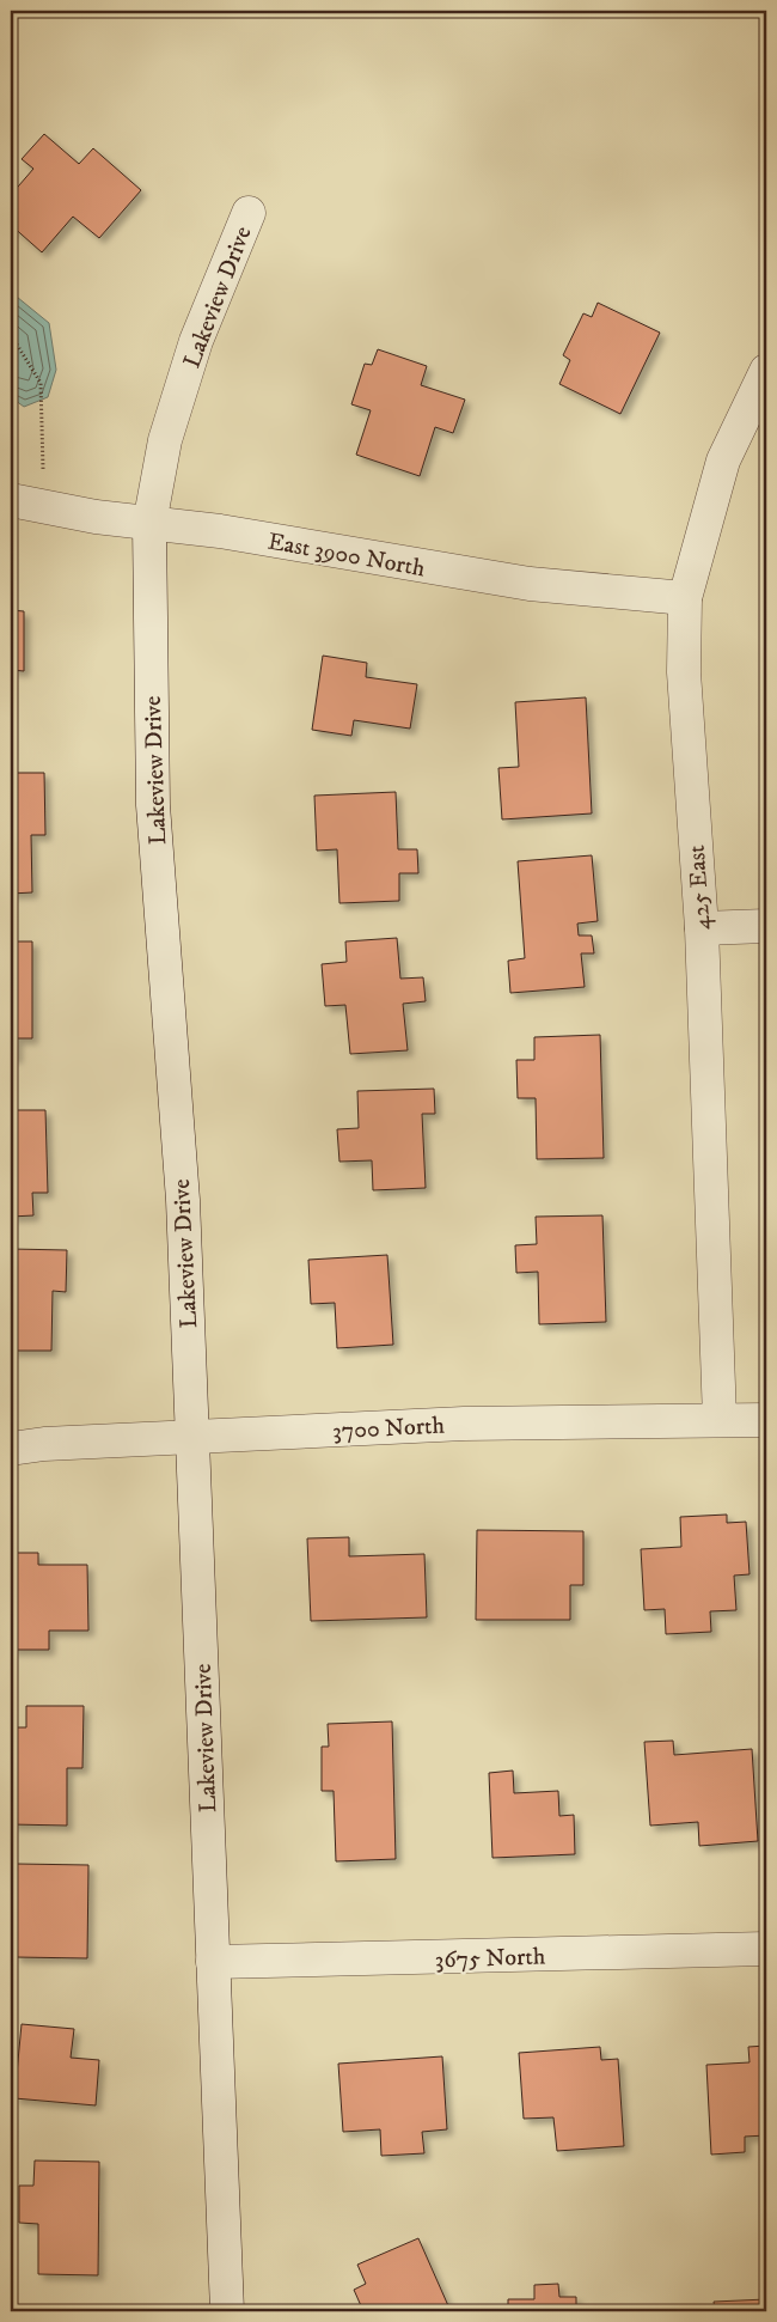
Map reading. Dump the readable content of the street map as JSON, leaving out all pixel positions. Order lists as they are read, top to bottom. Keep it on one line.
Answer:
{"streets":{"street":["Lakeview Drive","East 3900 North","425 East","3700 North","3675 North"]},"crossings":[["Lakeview Drive","East 3900 North"],["Lakeview Drive","3700 North"],["Lakeview Drive","3675 North"],["East 3900 North","425 East"],["425 East","3700 North"]]}
